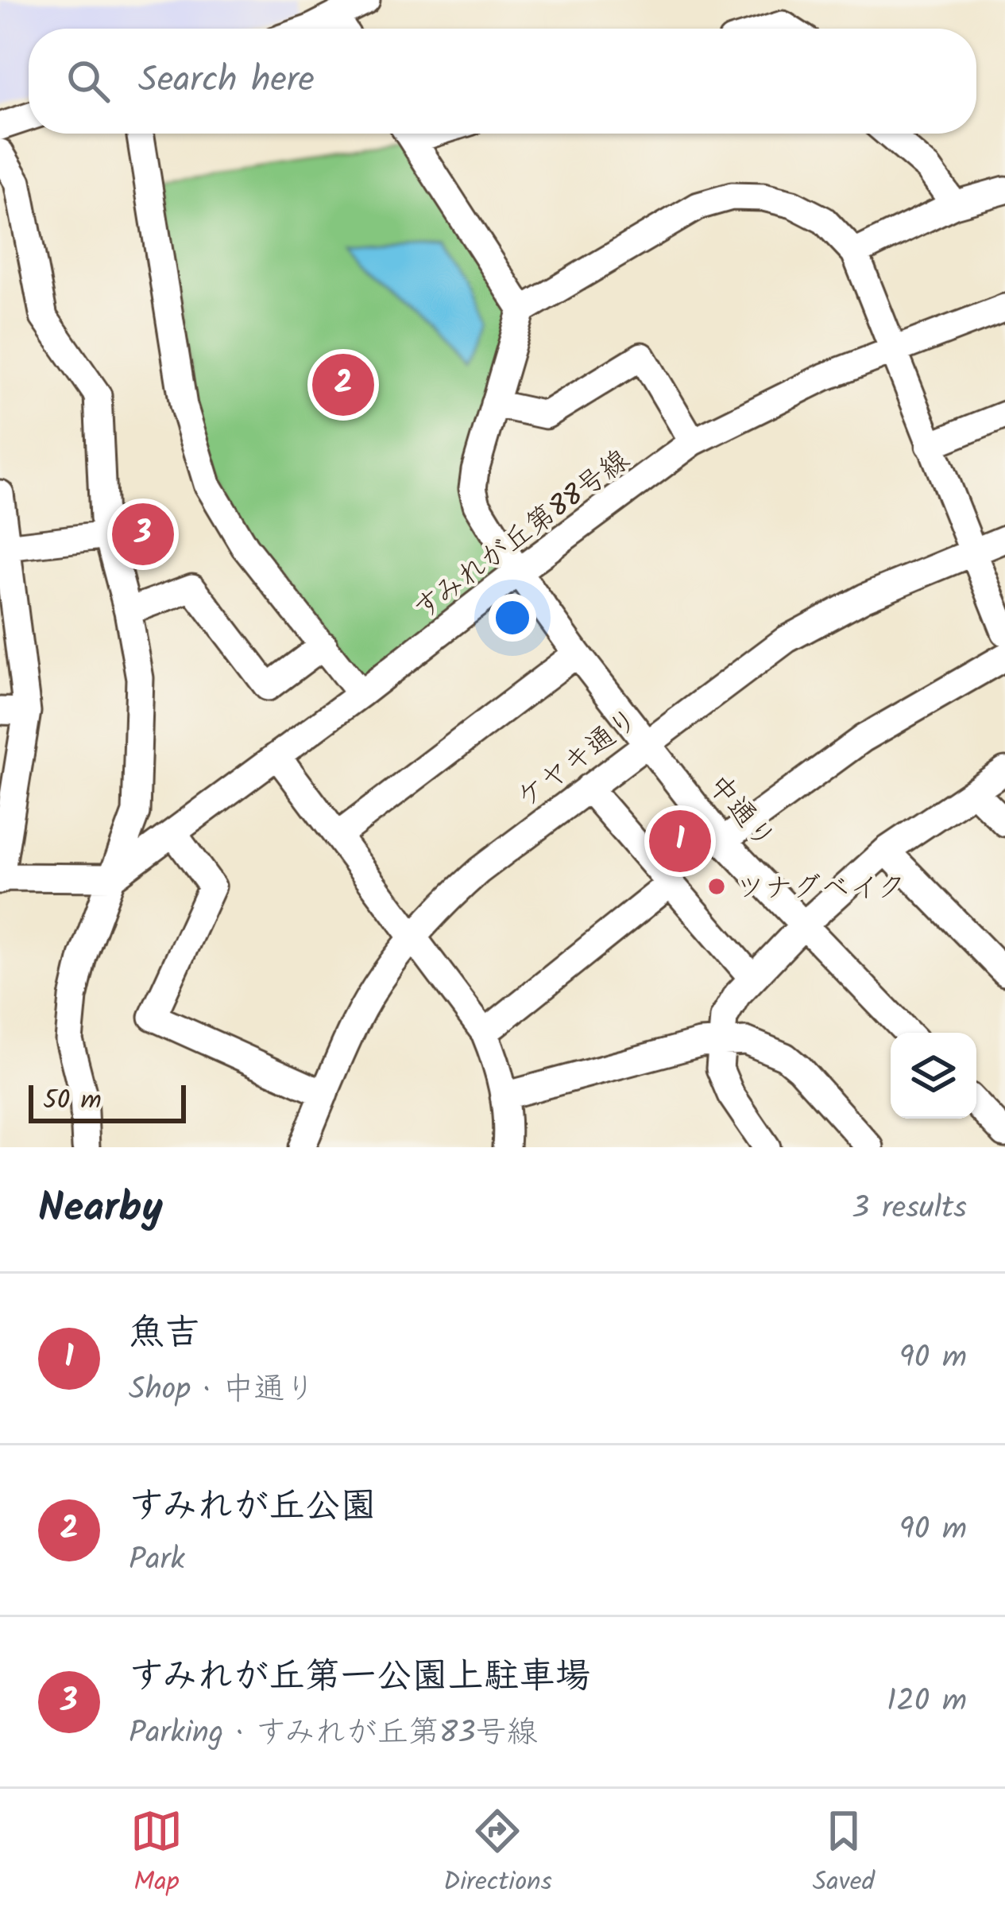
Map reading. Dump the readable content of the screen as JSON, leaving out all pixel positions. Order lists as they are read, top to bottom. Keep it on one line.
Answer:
{"streets":{"street":["すみれが丘第88号線","ケヤキ通り","中通り"]},"crossings":[["すみれが丘第88号線","中通り"],["ケヤキ通り","中通り"]],"places":["ツナグベイク"],"scale_bar":"50 m","page":{"search":"Search here","pins":["2","3","1"],"scale":"50 m","heading":["Nearby","3 results"],"list":[{"mark":"1","name":"魚吉","note":"Shop · 中通り","value":"90 m"},{"mark":"2","name":"すみれが丘公園","note":"Park","value":"90 m"},{"mark":"3","name":"すみれが丘第一公園上駐車場","note":"Parking · すみれが丘第83号線","value":"120 m"}],"nav":["Map","Directions","Saved"]}}
